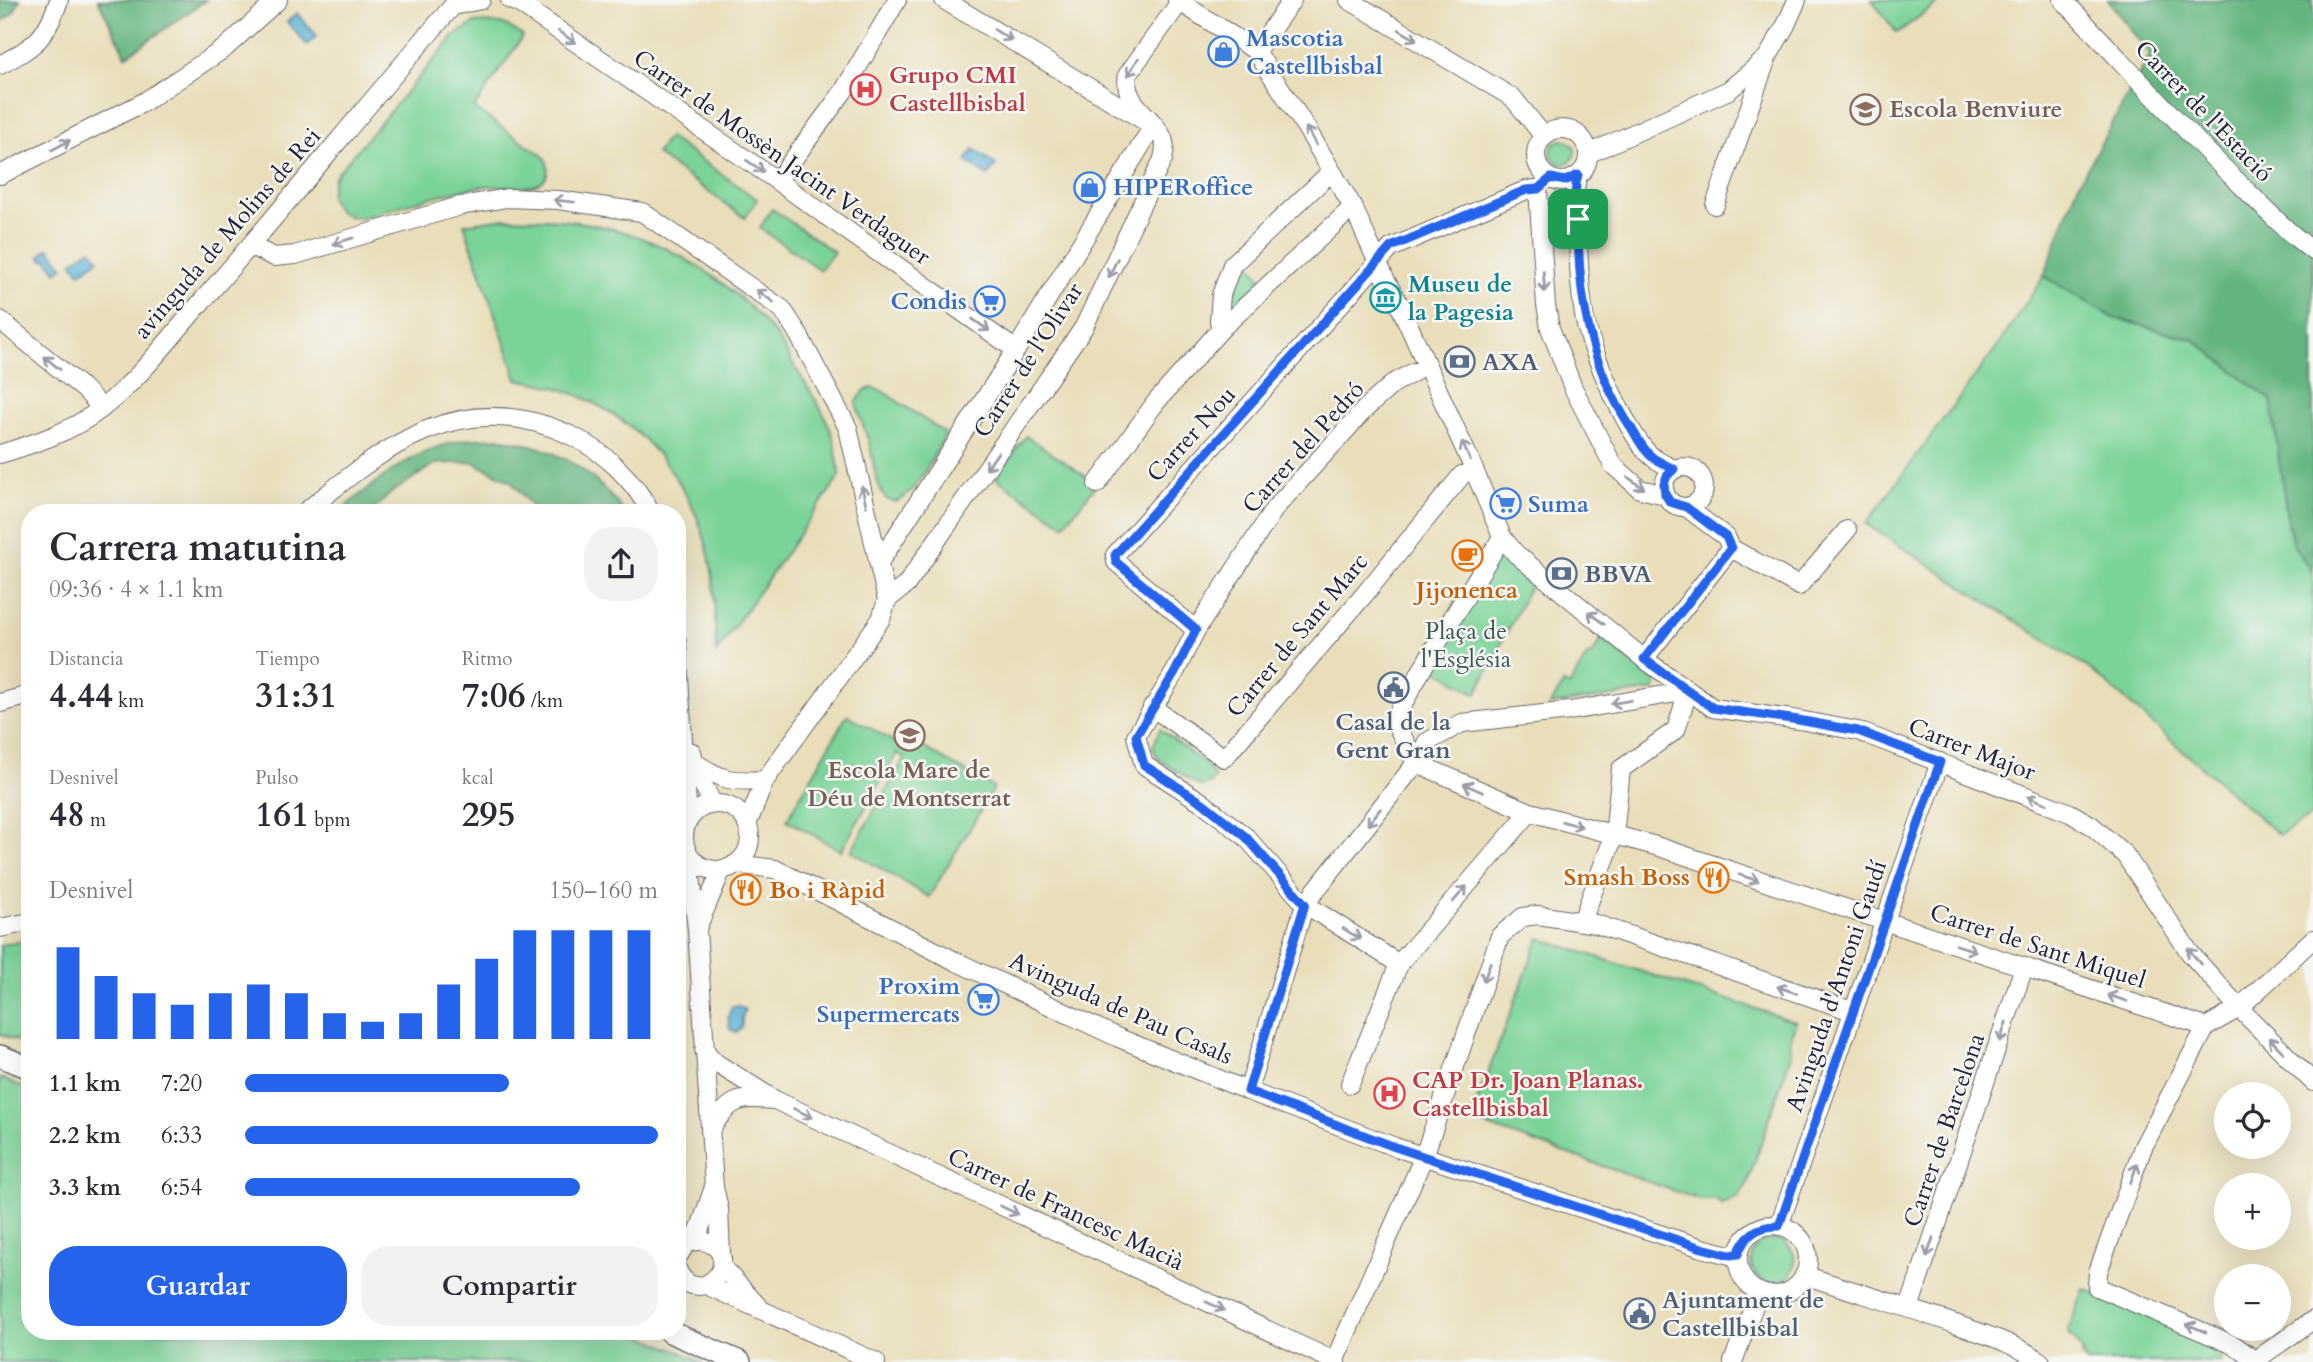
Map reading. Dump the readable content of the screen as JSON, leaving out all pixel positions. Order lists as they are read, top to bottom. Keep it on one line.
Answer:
{"streets":{"street":["Carrer de l'Estació","Carrer de Mossèn Jacint Verdaguer","avinguda de Molins de Rei","Carrer de l'Olivar","Carrer Nou","Carrer del Pedró","Carrer de Sant Marc","Carrer Major","Carrer de Sant Miquel","Avinguda d'Antoni Gaudí","Avinguda de Pau Casals","Carrer de Barcelona","Carrer de Francesc Macià"]},"crossings":[["Carrer de Mossèn Jacint Verdaguer","Carrer de l'Olivar"],["Carrer de l'Olivar","Avinguda de Pau Casals"],["Carrer Nou","Carrer del Pedró"],["Carrer del Pedró","Carrer de Sant Marc"],["Carrer Major","Avinguda d'Antoni Gaudí"],["Carrer de Sant Miquel","Avinguda d'Antoni Gaudí"],["Carrer de Sant Miquel","Carrer de Barcelona"],["Avinguda d'Antoni Gaudí","Avinguda de Pau Casals"]],"one_way":["Carrer de Mossèn Jacint Verdaguer","Carrer Major","Carrer de Barcelona","Carrer de Francesc Macià"],"parks":["Plaça de l'Església"],"places":{"shop":["Mascotia Castellbisbal","HIPERoffice"],"hospital":["Grupo CMI Castellbisbal","CAP Dr. Joan Planas. Castellbisbal"],"school or university":["Escola Benviure","Escola Mare de Déu de Montserrat"],"museum":["Museu de la Pagesia"],"supermarket":["Condis","Suma","Proxim Supermercats"],"bank":["AXA","BBVA"],"cafe":["Jijonenca"],"public building":["Casal de la Gent Gran","Ajuntament de Castellbisbal"],"restaurant":["Smash Boss","Bo i Ràpid"]},"page":{"heading":["Carrera matutina","09:36 · 4 × 1.1 km"],"stats":[["Distancia","4.44 km"],["Tiempo","31:31"],["Ritmo","7:06 /km"],["Desnivel","48 m"],["Pulso","161 bpm"],["kcal","295"]],"chart":["Desnivel","150–160 m"],"list":[{"name":"1.1 km","note":"7:20"},{"name":"2.2 km","note":"6:33"},{"name":"3.3 km","note":"6:54"}],"map_buttons":["+","−"],"buttons":["Guardar","Compartir"]}}
